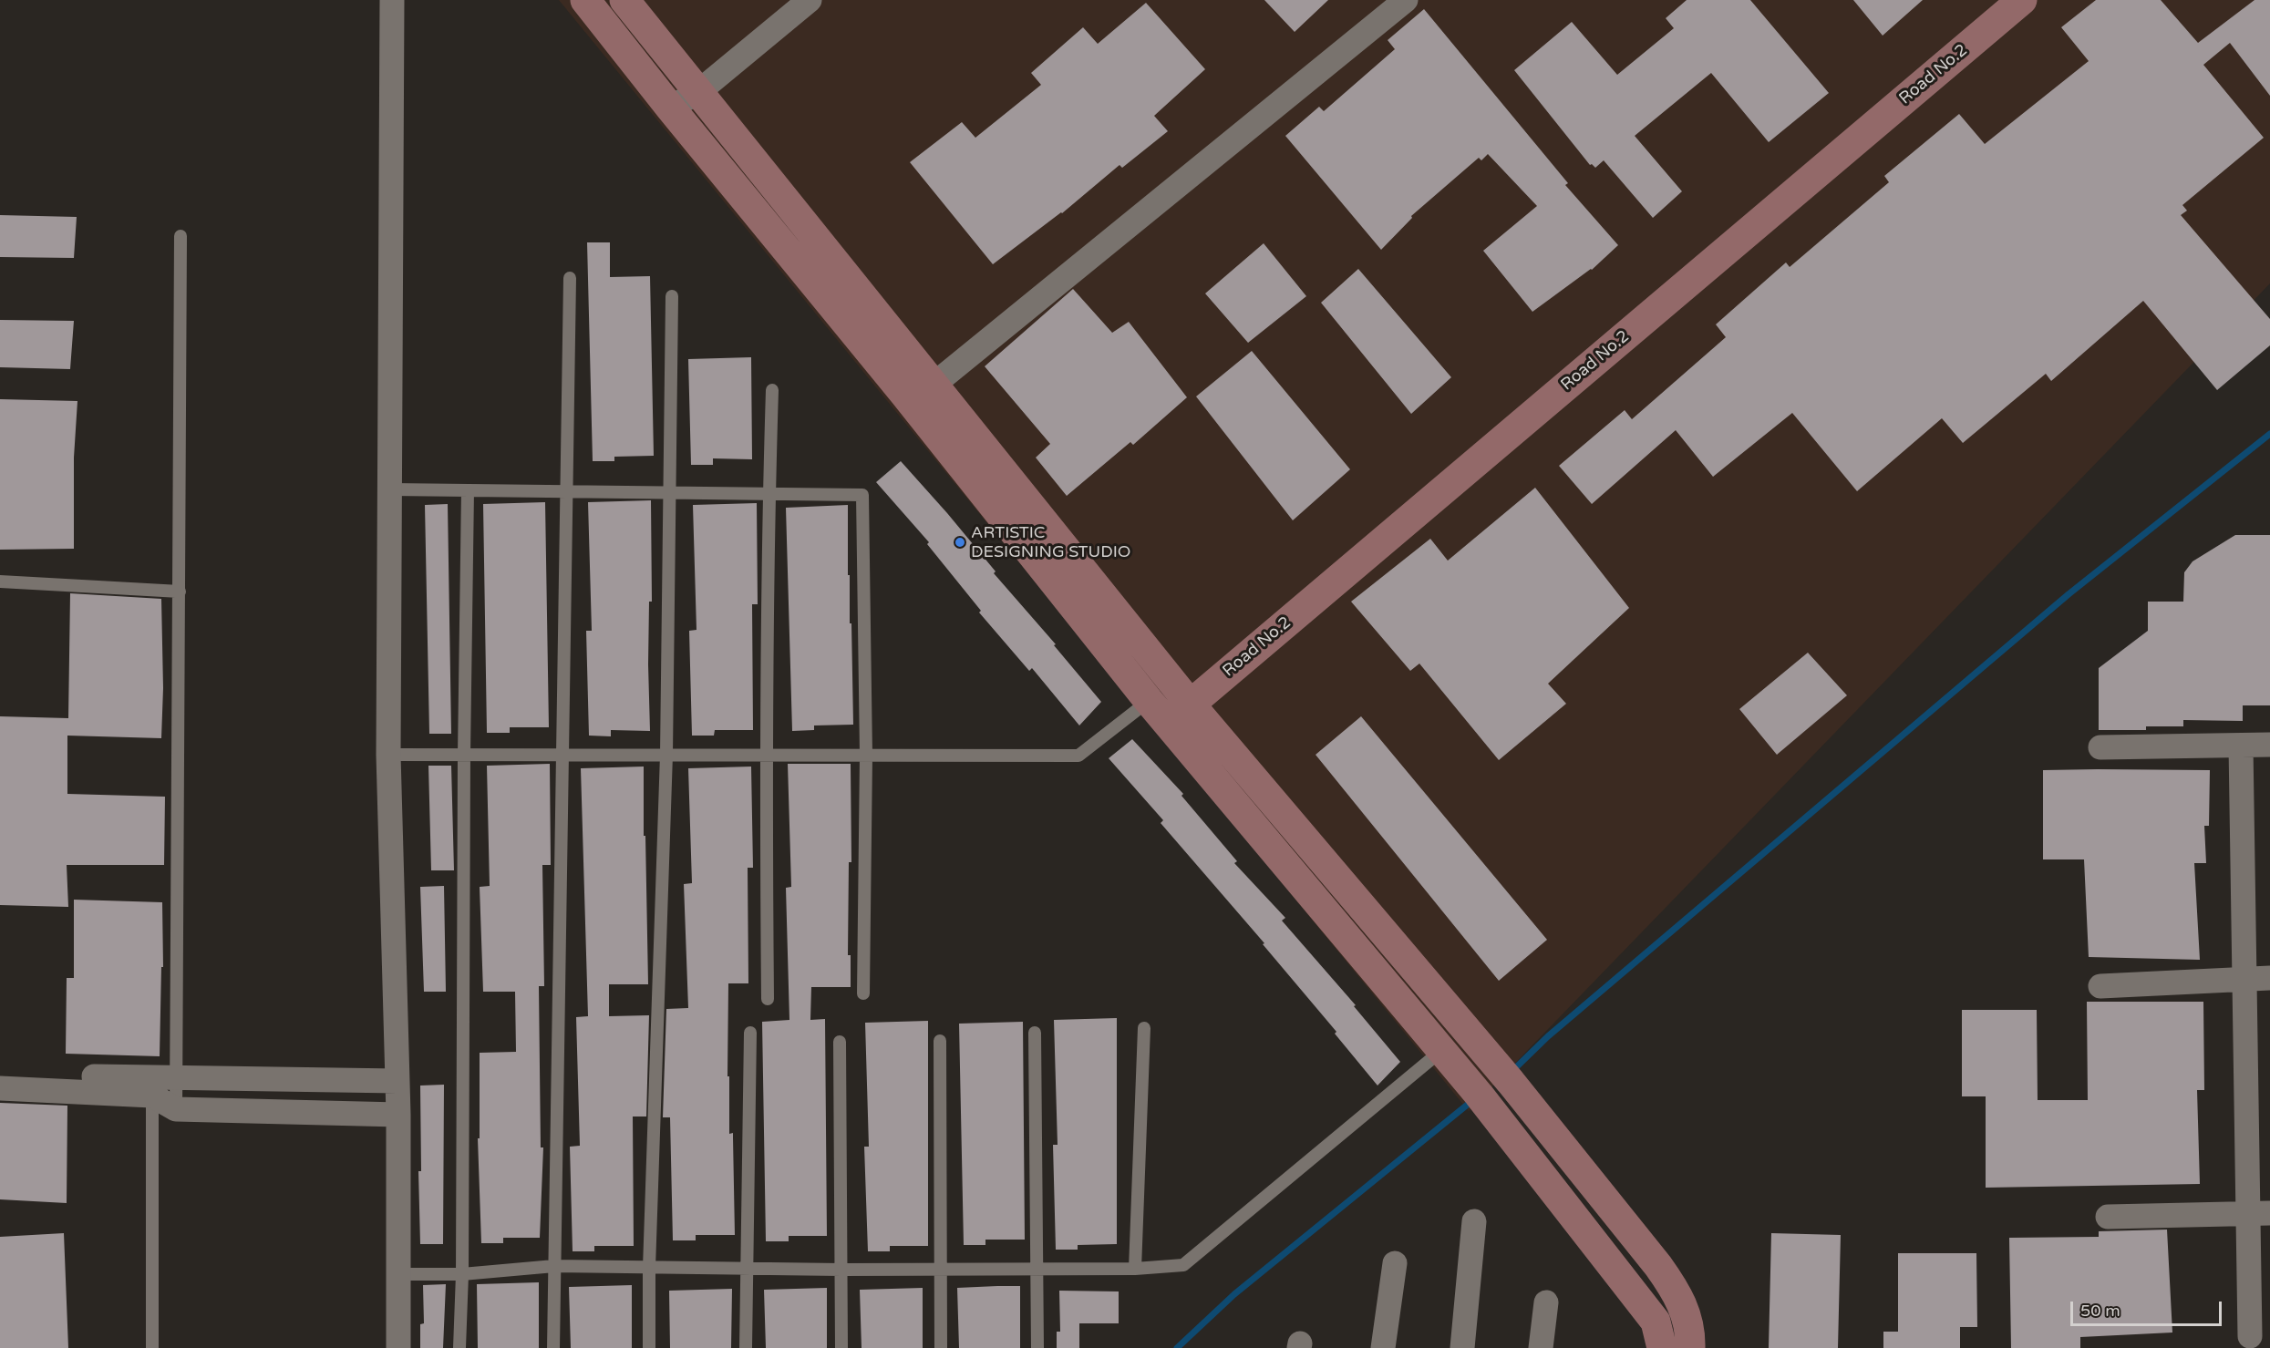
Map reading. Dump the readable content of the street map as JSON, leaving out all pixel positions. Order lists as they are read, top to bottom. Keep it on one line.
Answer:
{"streets":{"main road":["Road No.2"]},"places":["ARTISTIC DESIGNING STUDIO"],"scale_bar":"50 m"}
